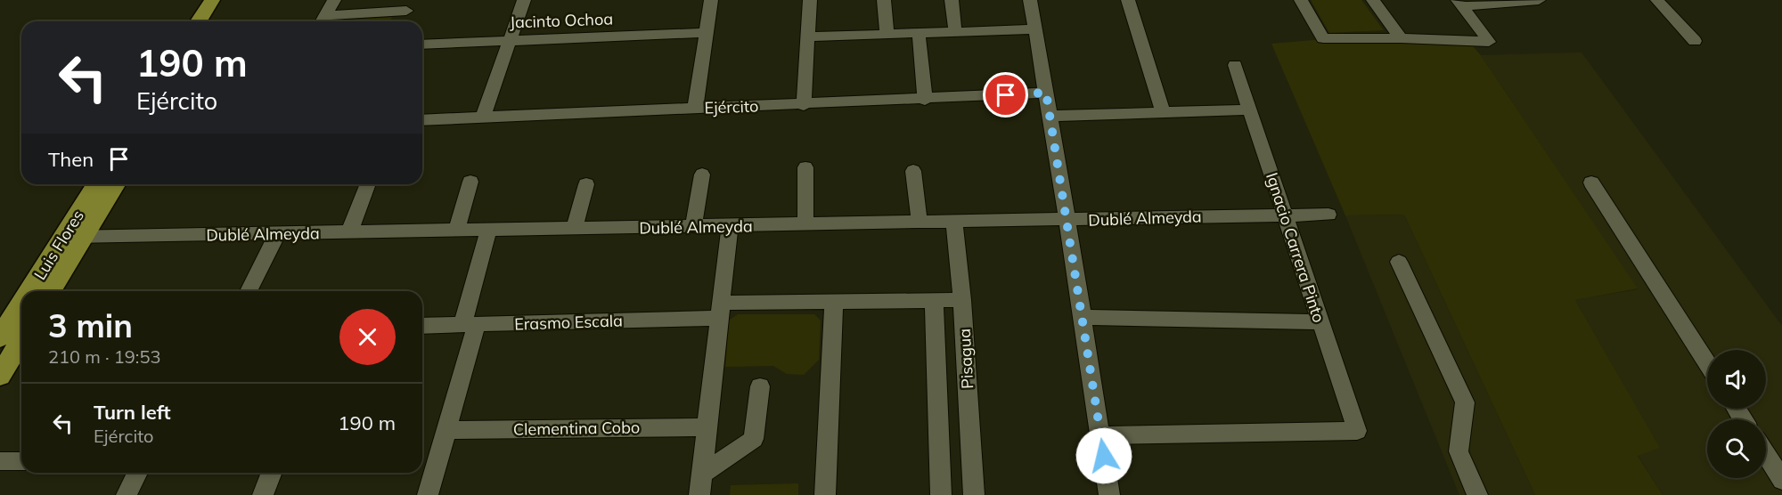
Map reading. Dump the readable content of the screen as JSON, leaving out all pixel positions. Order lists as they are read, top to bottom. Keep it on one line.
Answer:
{"streets":{"main road":["Luis Flores"],"street":["Jacinto Ochoa","Ejército","Dublé Almeyda","Ignacio Carrera Pinto","Erasmo Escala","Pisagua","Clementina Cobo"]},"crossings":[["Dublé Almeyda","Luis Flores"],["Dublé Almeyda","Ignacio Carrera Pinto"],["Dublé Almeyda","Pisagua"],["Erasmo Escala","Pisagua"]],"page":{"turn":["190 m","Ejército"],"then":"Then","heading":["3 min","210 m · 19:53"],"list":[{"name":"Turn left","note":"Ejército","value":"190 m"}]}}
